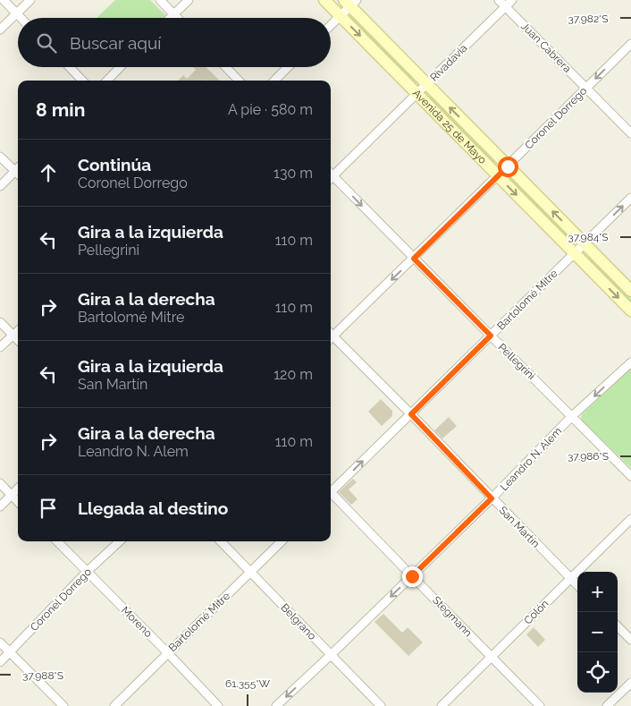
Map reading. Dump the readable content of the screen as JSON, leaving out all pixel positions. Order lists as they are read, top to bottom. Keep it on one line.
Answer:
{"streets":{"main road":["Avenida 25 de Mayo"],"street":["Juan Cabrera","Rivadavia","Coronel Dorrego","Bartolomé Mitre","Pellegrini","Leandro N. Alem","San Martín","Colón","Stegmann","Moreno","Belgrano"]},"crossings":[["Juan Cabrera","Rivadavia"],["Juan Cabrera","Coronel Dorrego"],["Rivadavia","Avenida 25 de Mayo"],["Coronel Dorrego","Avenida 25 de Mayo"],["Coronel Dorrego","Pellegrini"],["Coronel Dorrego","Moreno"],["Avenida 25 de Mayo","Bartolomé Mitre"],["Bartolomé Mitre","Pellegrini"],["Bartolomé Mitre","San Martín"],["Bartolomé Mitre","Moreno"],["Bartolomé Mitre","Belgrano"],["Pellegrini","Leandro N. Alem"],["Leandro N. Alem","San Martín"],["Leandro N. Alem","Stegmann"],["Leandro N. Alem","Belgrano"],["San Martín","Colón"],["Colón","Stegmann"]],"one_way":["Leandro N. Alem"],"page":{"search":"Buscar aquí","heading":["8 min","A pie · 580 m"],"list":[["Continúa","Coronel Dorrego","130 m"],["Gira a la izquierda","Pellegrini","110 m"],["Gira a la derecha","Bartolomé Mitre","110 m"],["Gira a la izquierda","San Martín","120 m"],["Gira a la derecha","Leandro N. Alem","110 m"],"Llegada al destino"],"map_buttons":["+","−"]},"coordinates":["37.982°S","37.984°S","37.986°S","37.988°S","61.355°W"]}
